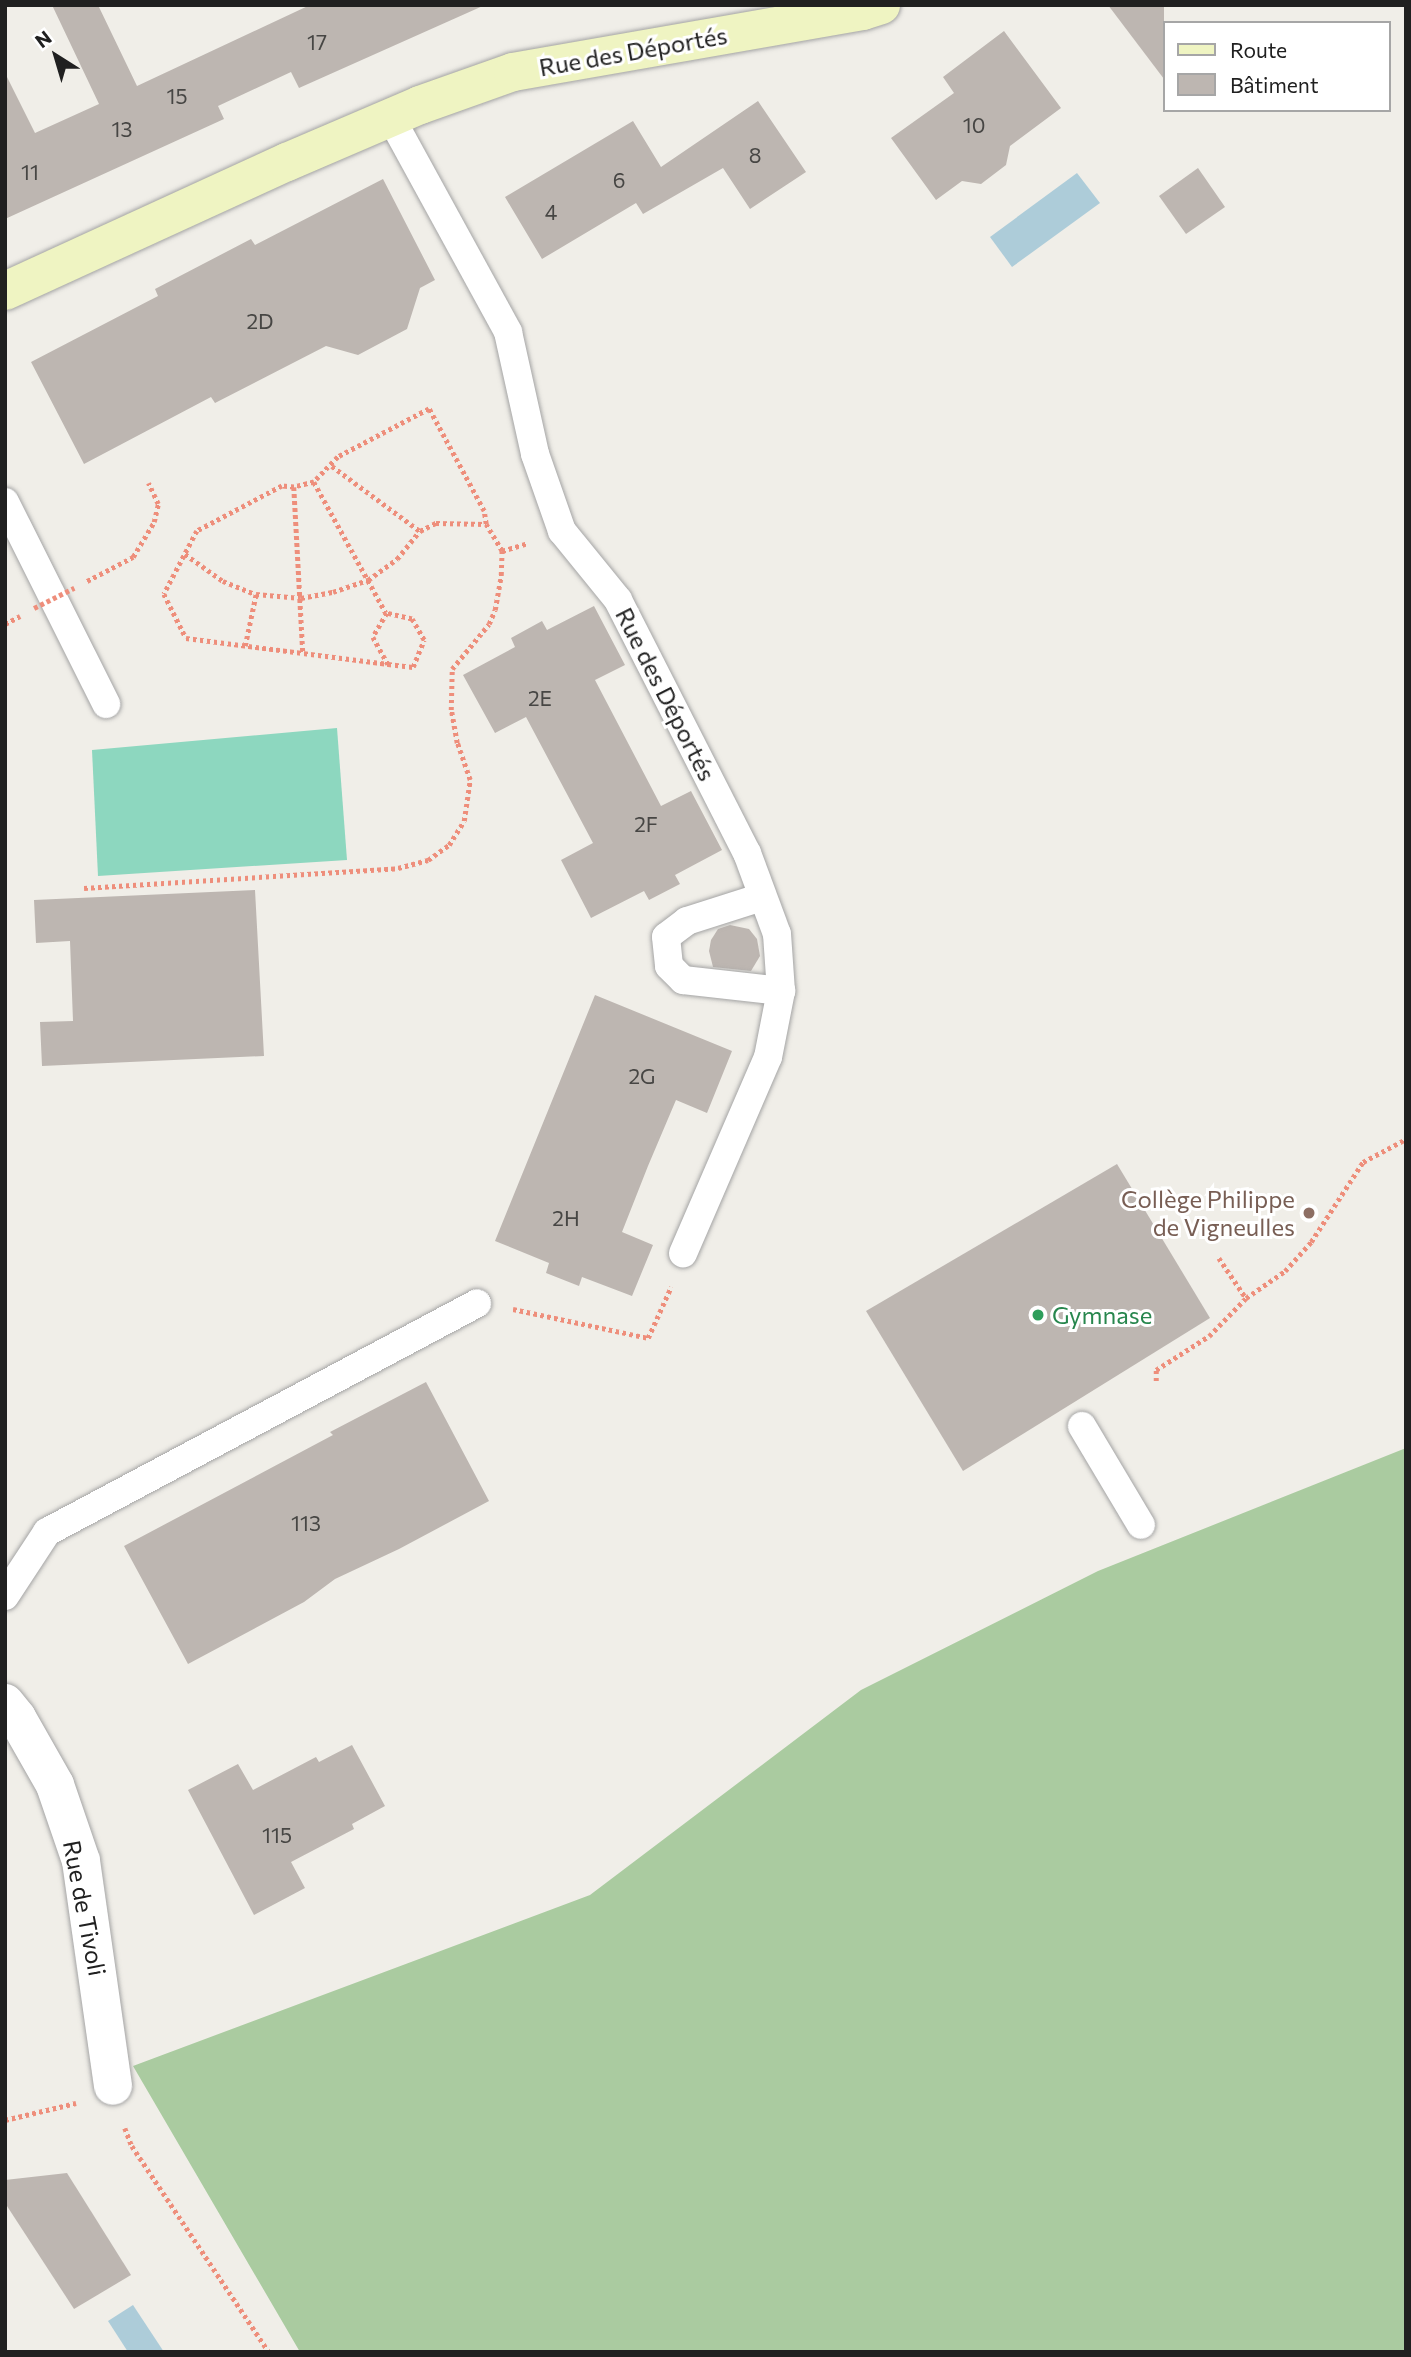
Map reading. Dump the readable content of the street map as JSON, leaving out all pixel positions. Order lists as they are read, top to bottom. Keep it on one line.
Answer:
{"streets":{"street":["Rue des Déportés","Rue de Tivoli"]},"places":["Collège Philippe de Vigneulles","Gymnase"],"house_numbers":["17","15","10","13","8","11","6","4","2D","2E","2F","2G","2H","113","115"],"legend":["Route","Bâtiment"],"north":"top left"}
